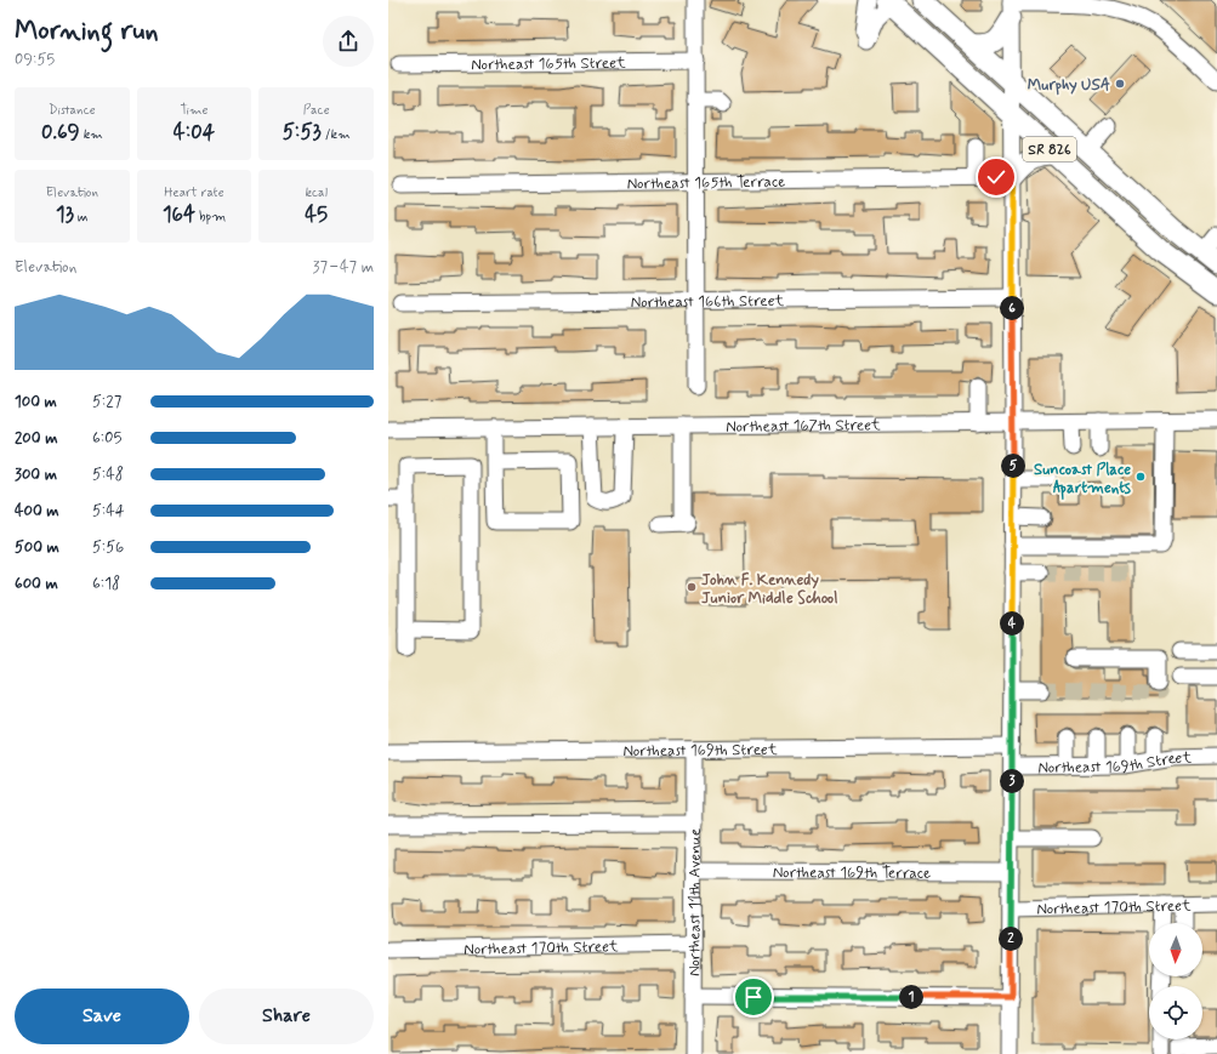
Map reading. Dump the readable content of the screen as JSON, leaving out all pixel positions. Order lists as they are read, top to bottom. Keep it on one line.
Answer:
{"streets":{"main road":["SR 826"],"street":["Northeast 165th Street","Northeast 165th Terrace","Northeast 166th Street","Northeast 167th Street","Northeast 169th Street","Northeast 169th Terrace","Northeast 11th Avenue","Northeast 170th Street"]},"crossings":[["Northeast 169th Street","Northeast 11th Avenue"],["Northeast 169th Terrace","Northeast 11th Avenue"],["Northeast 11th Avenue","Northeast 170th Street"]],"places":["Murphy USA","Suncoast Place Apartments","John F. Kennedy Junior Middle School"],"north":"bottom","page":{"heading":["Morning run","09:55"],"stats":[["Distance","0.69 km"],["Time","4:04"],["Pace","5:53 /km"],["Elevation","13 m"],["Heart rate","164 bpm"],["kcal","45"]],"chart":["Elevation","37–47 m"],"pins":["6","5","4","3","2","1"],"list":[{"name":"100 m","note":"5:27"},{"name":"200 m","note":"6:05"},{"name":"300 m","note":"5:48"},{"name":"400 m","note":"5:44"},{"name":"500 m","note":"5:56"},{"name":"600 m","note":"6:18"}],"buttons":["Save","Share"]}}
